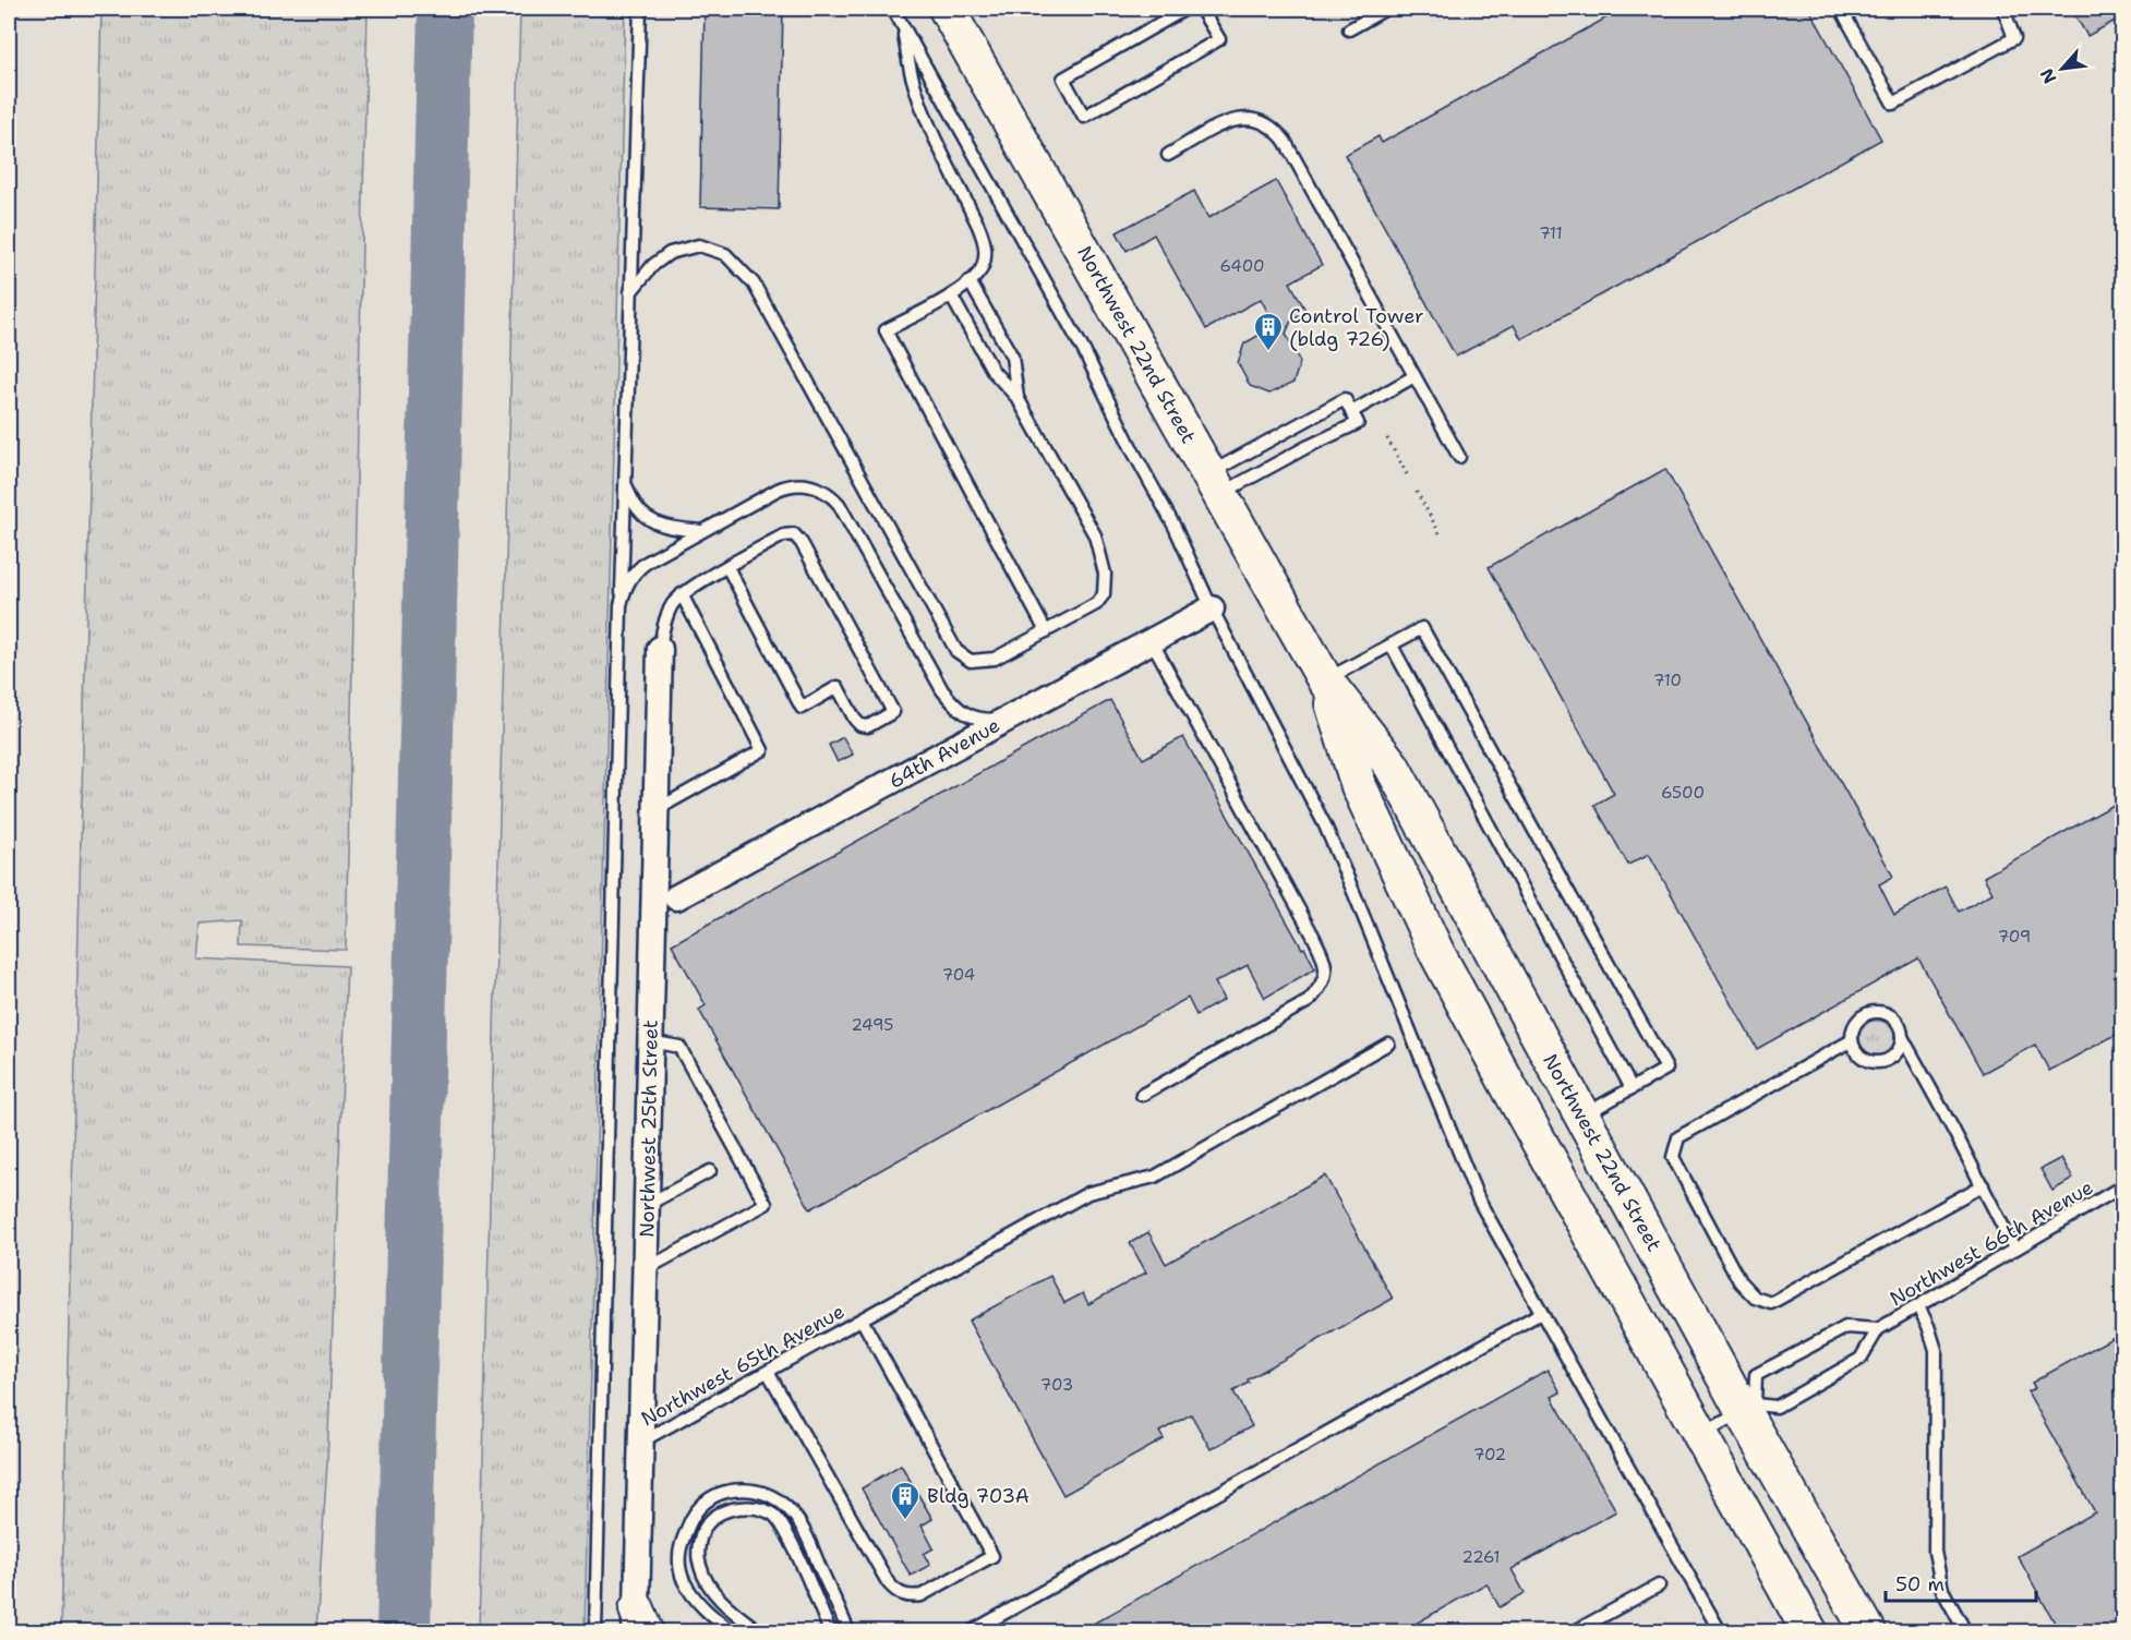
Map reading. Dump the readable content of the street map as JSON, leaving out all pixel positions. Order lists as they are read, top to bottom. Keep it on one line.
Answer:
{"streets":{"street":["Northwest 22nd Street","64th Avenue","Northwest 25th Street"],"lane":["Northwest 66th Avenue","Northwest 65th Avenue"]},"crossings":[["Northwest 22nd Street","Northwest 66th Avenue"],["Northwest 25th Street","Northwest 65th Avenue"]],"places":{"building":["Control Tower (bldg 726)","Bldg 703A"]},"house_numbers":["711","6400","710","6500","709","704","2495","703","702","2261"],"scale_bar":"50 m","north":"bottom left"}
